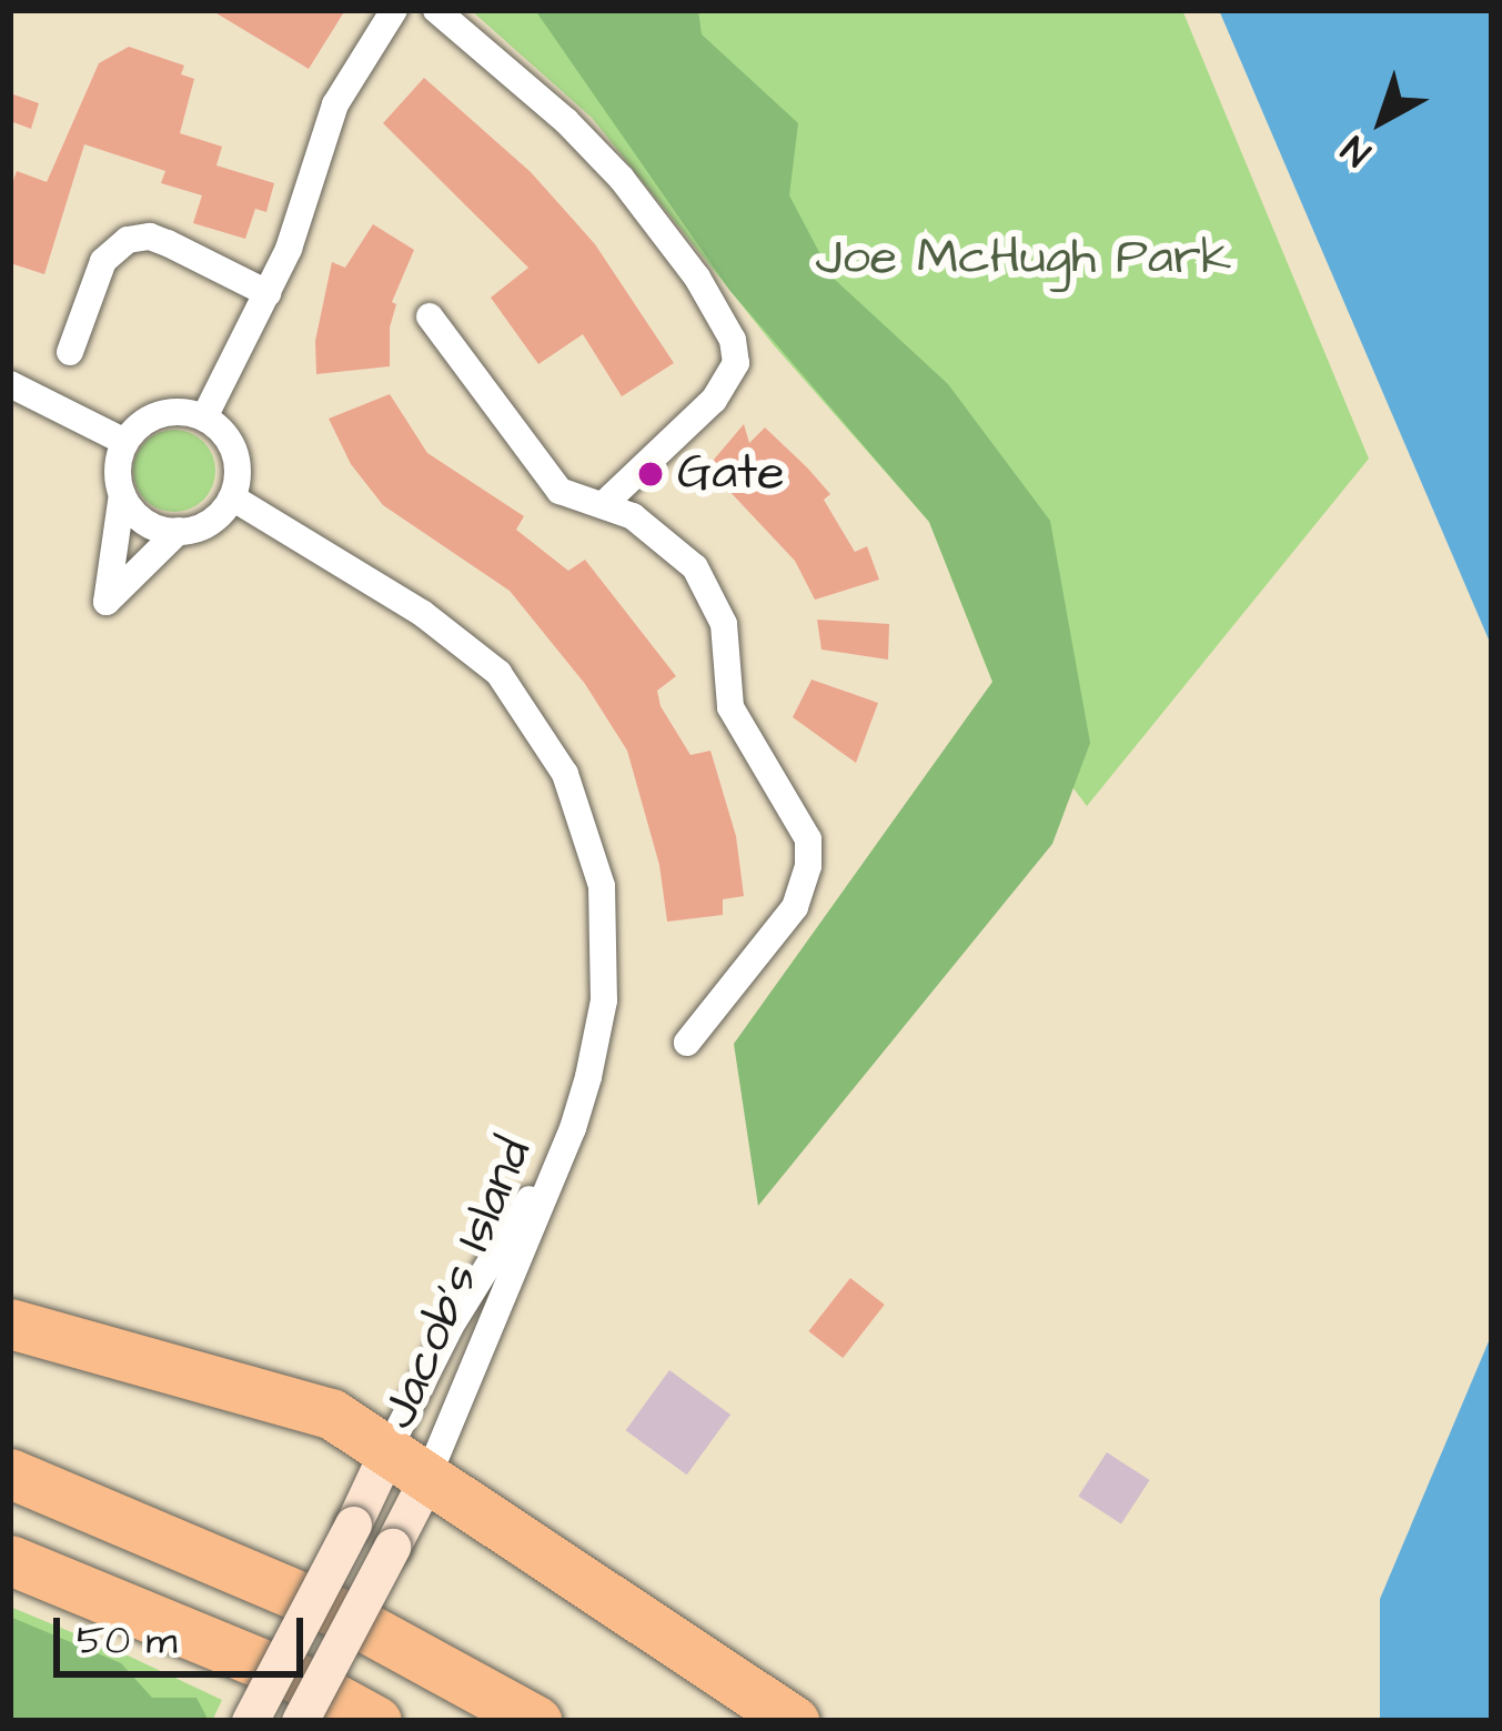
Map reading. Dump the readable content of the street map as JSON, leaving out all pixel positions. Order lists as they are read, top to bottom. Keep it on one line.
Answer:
{"streets":{"street":["Jacob's Island"]},"parks":["Joe McHugh Park"],"places":["Gate"],"scale_bar":"50 m","north":"bottom left"}
